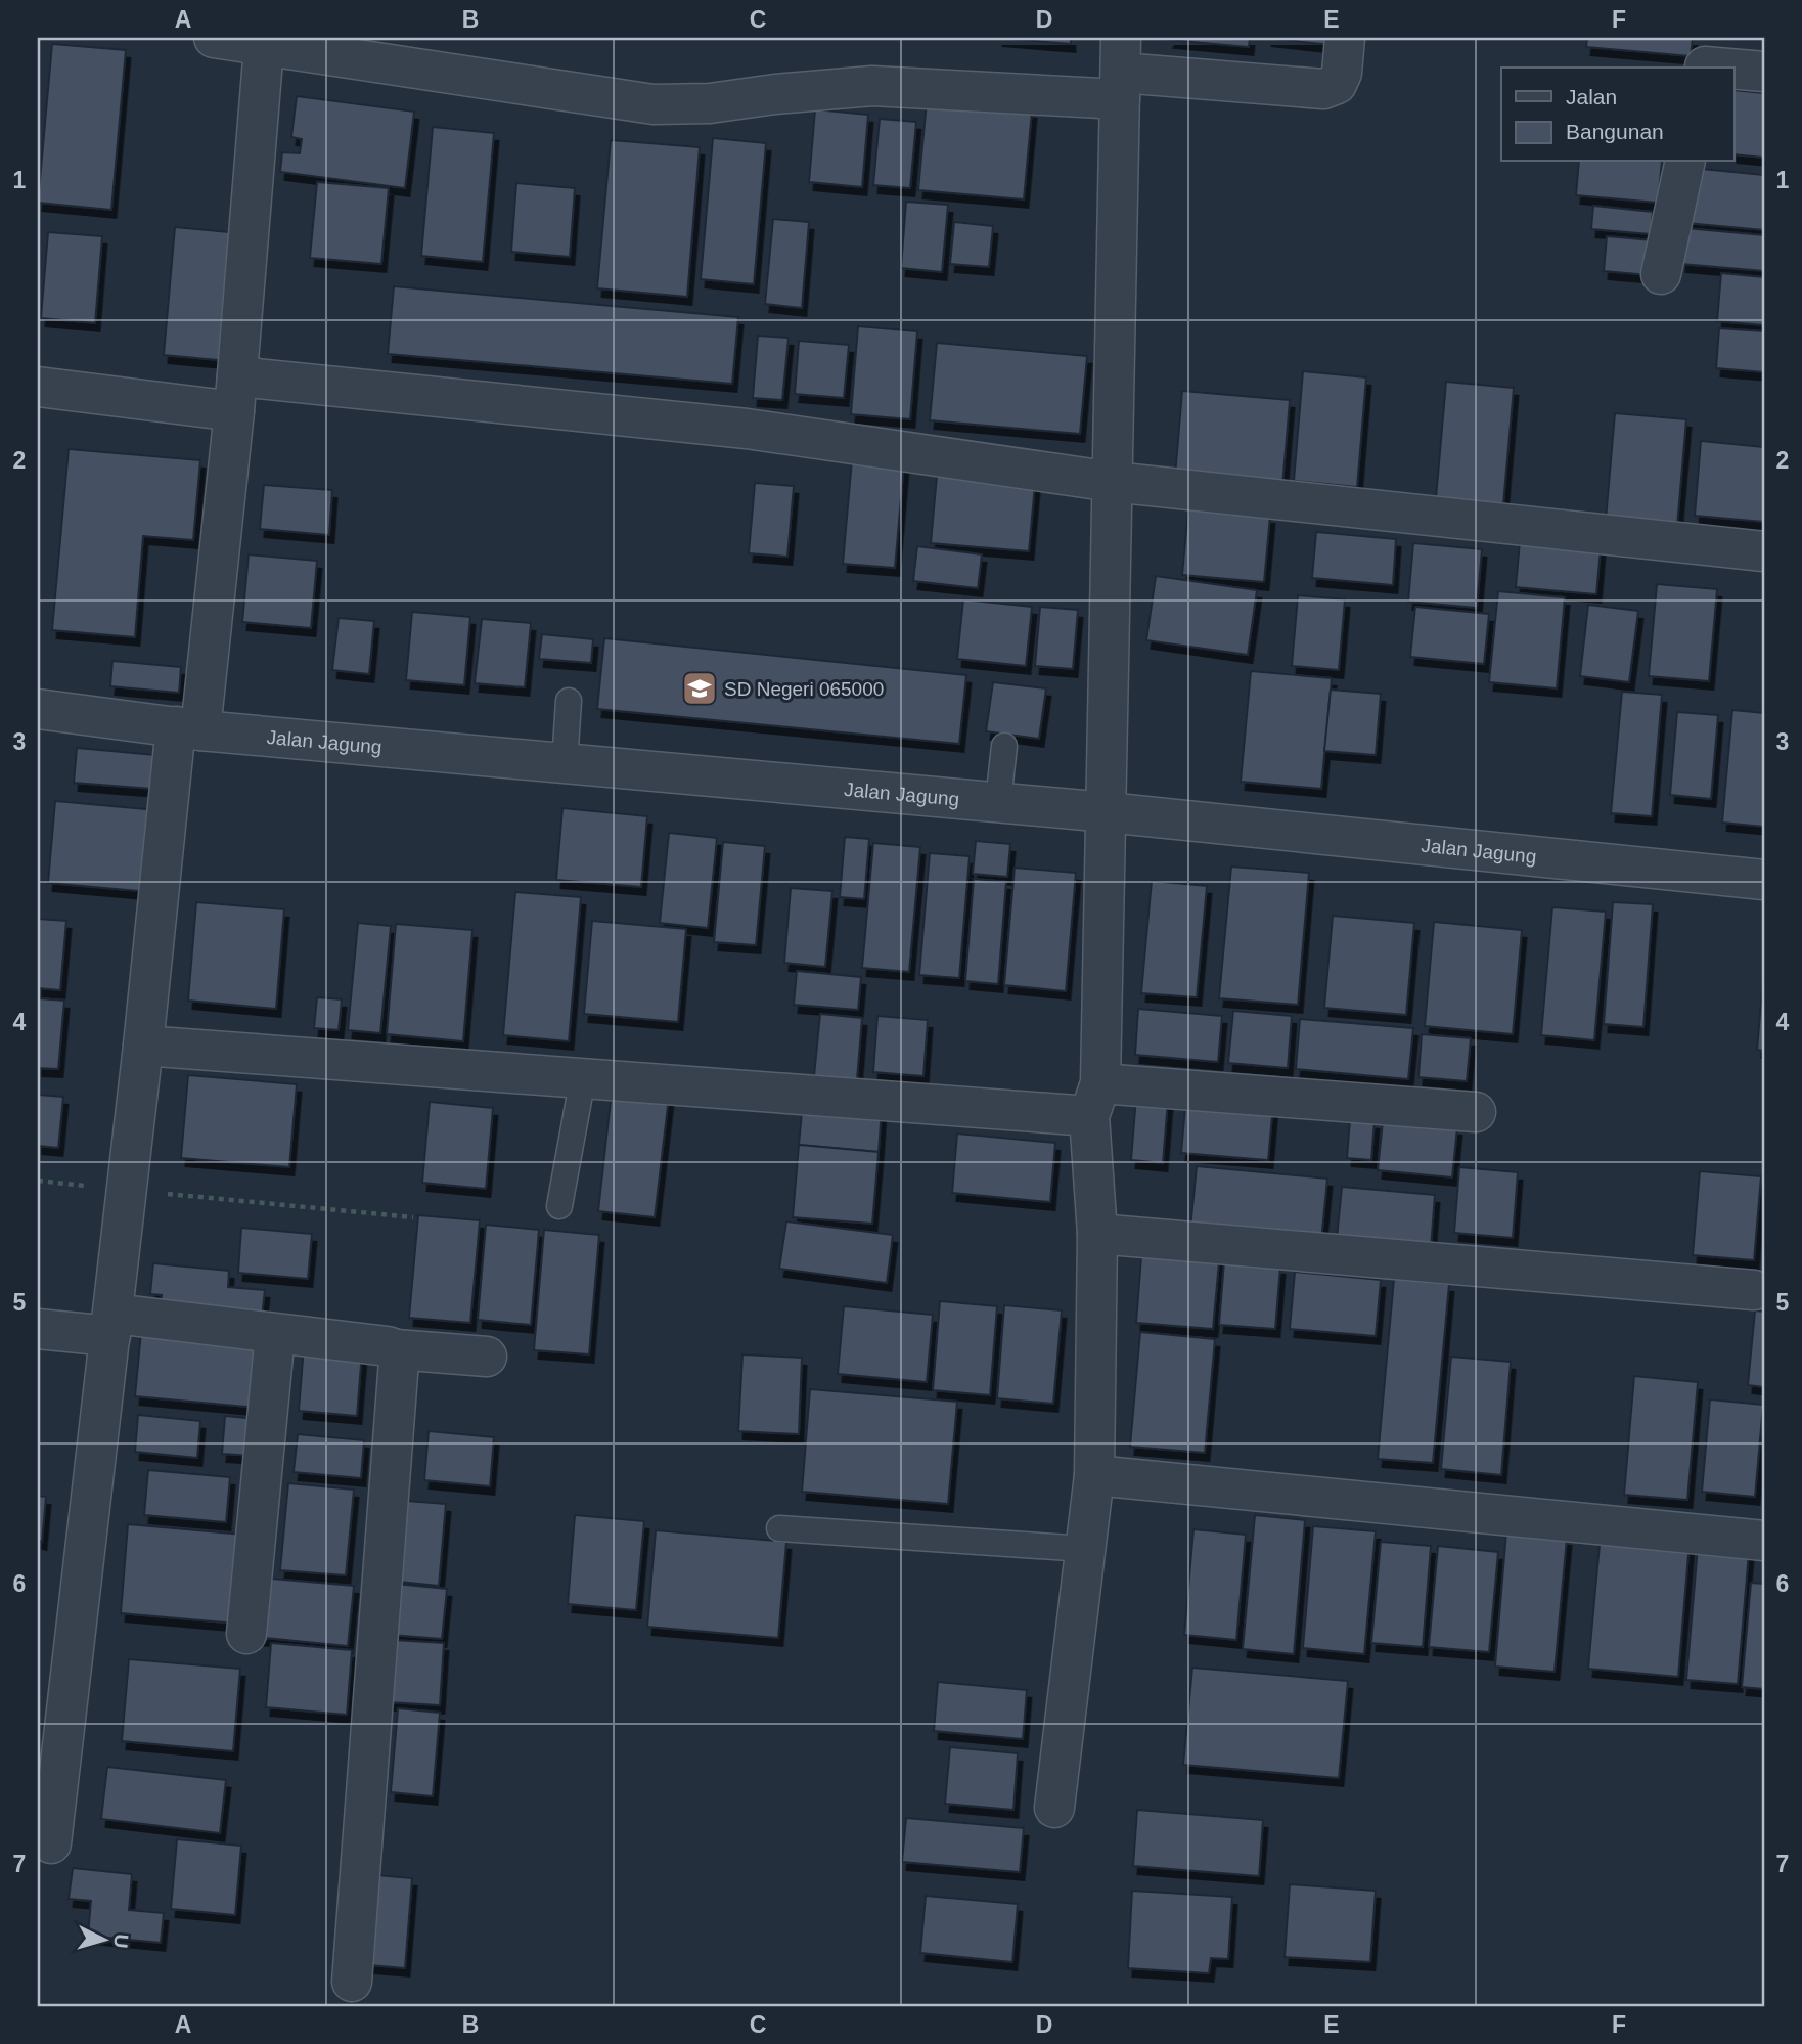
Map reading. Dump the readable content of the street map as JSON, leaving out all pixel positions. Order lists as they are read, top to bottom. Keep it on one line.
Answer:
{"streets":{"street":["Jalan Jagung"]},"places":{"school or university":["SD Negeri 065000"]},"legend":["Jalan","Bangunan"],"north":"right","grid":{"columns":["A","B","C","D","E","F"],"rows":["1","2","3","4","5","6","7"]}}
